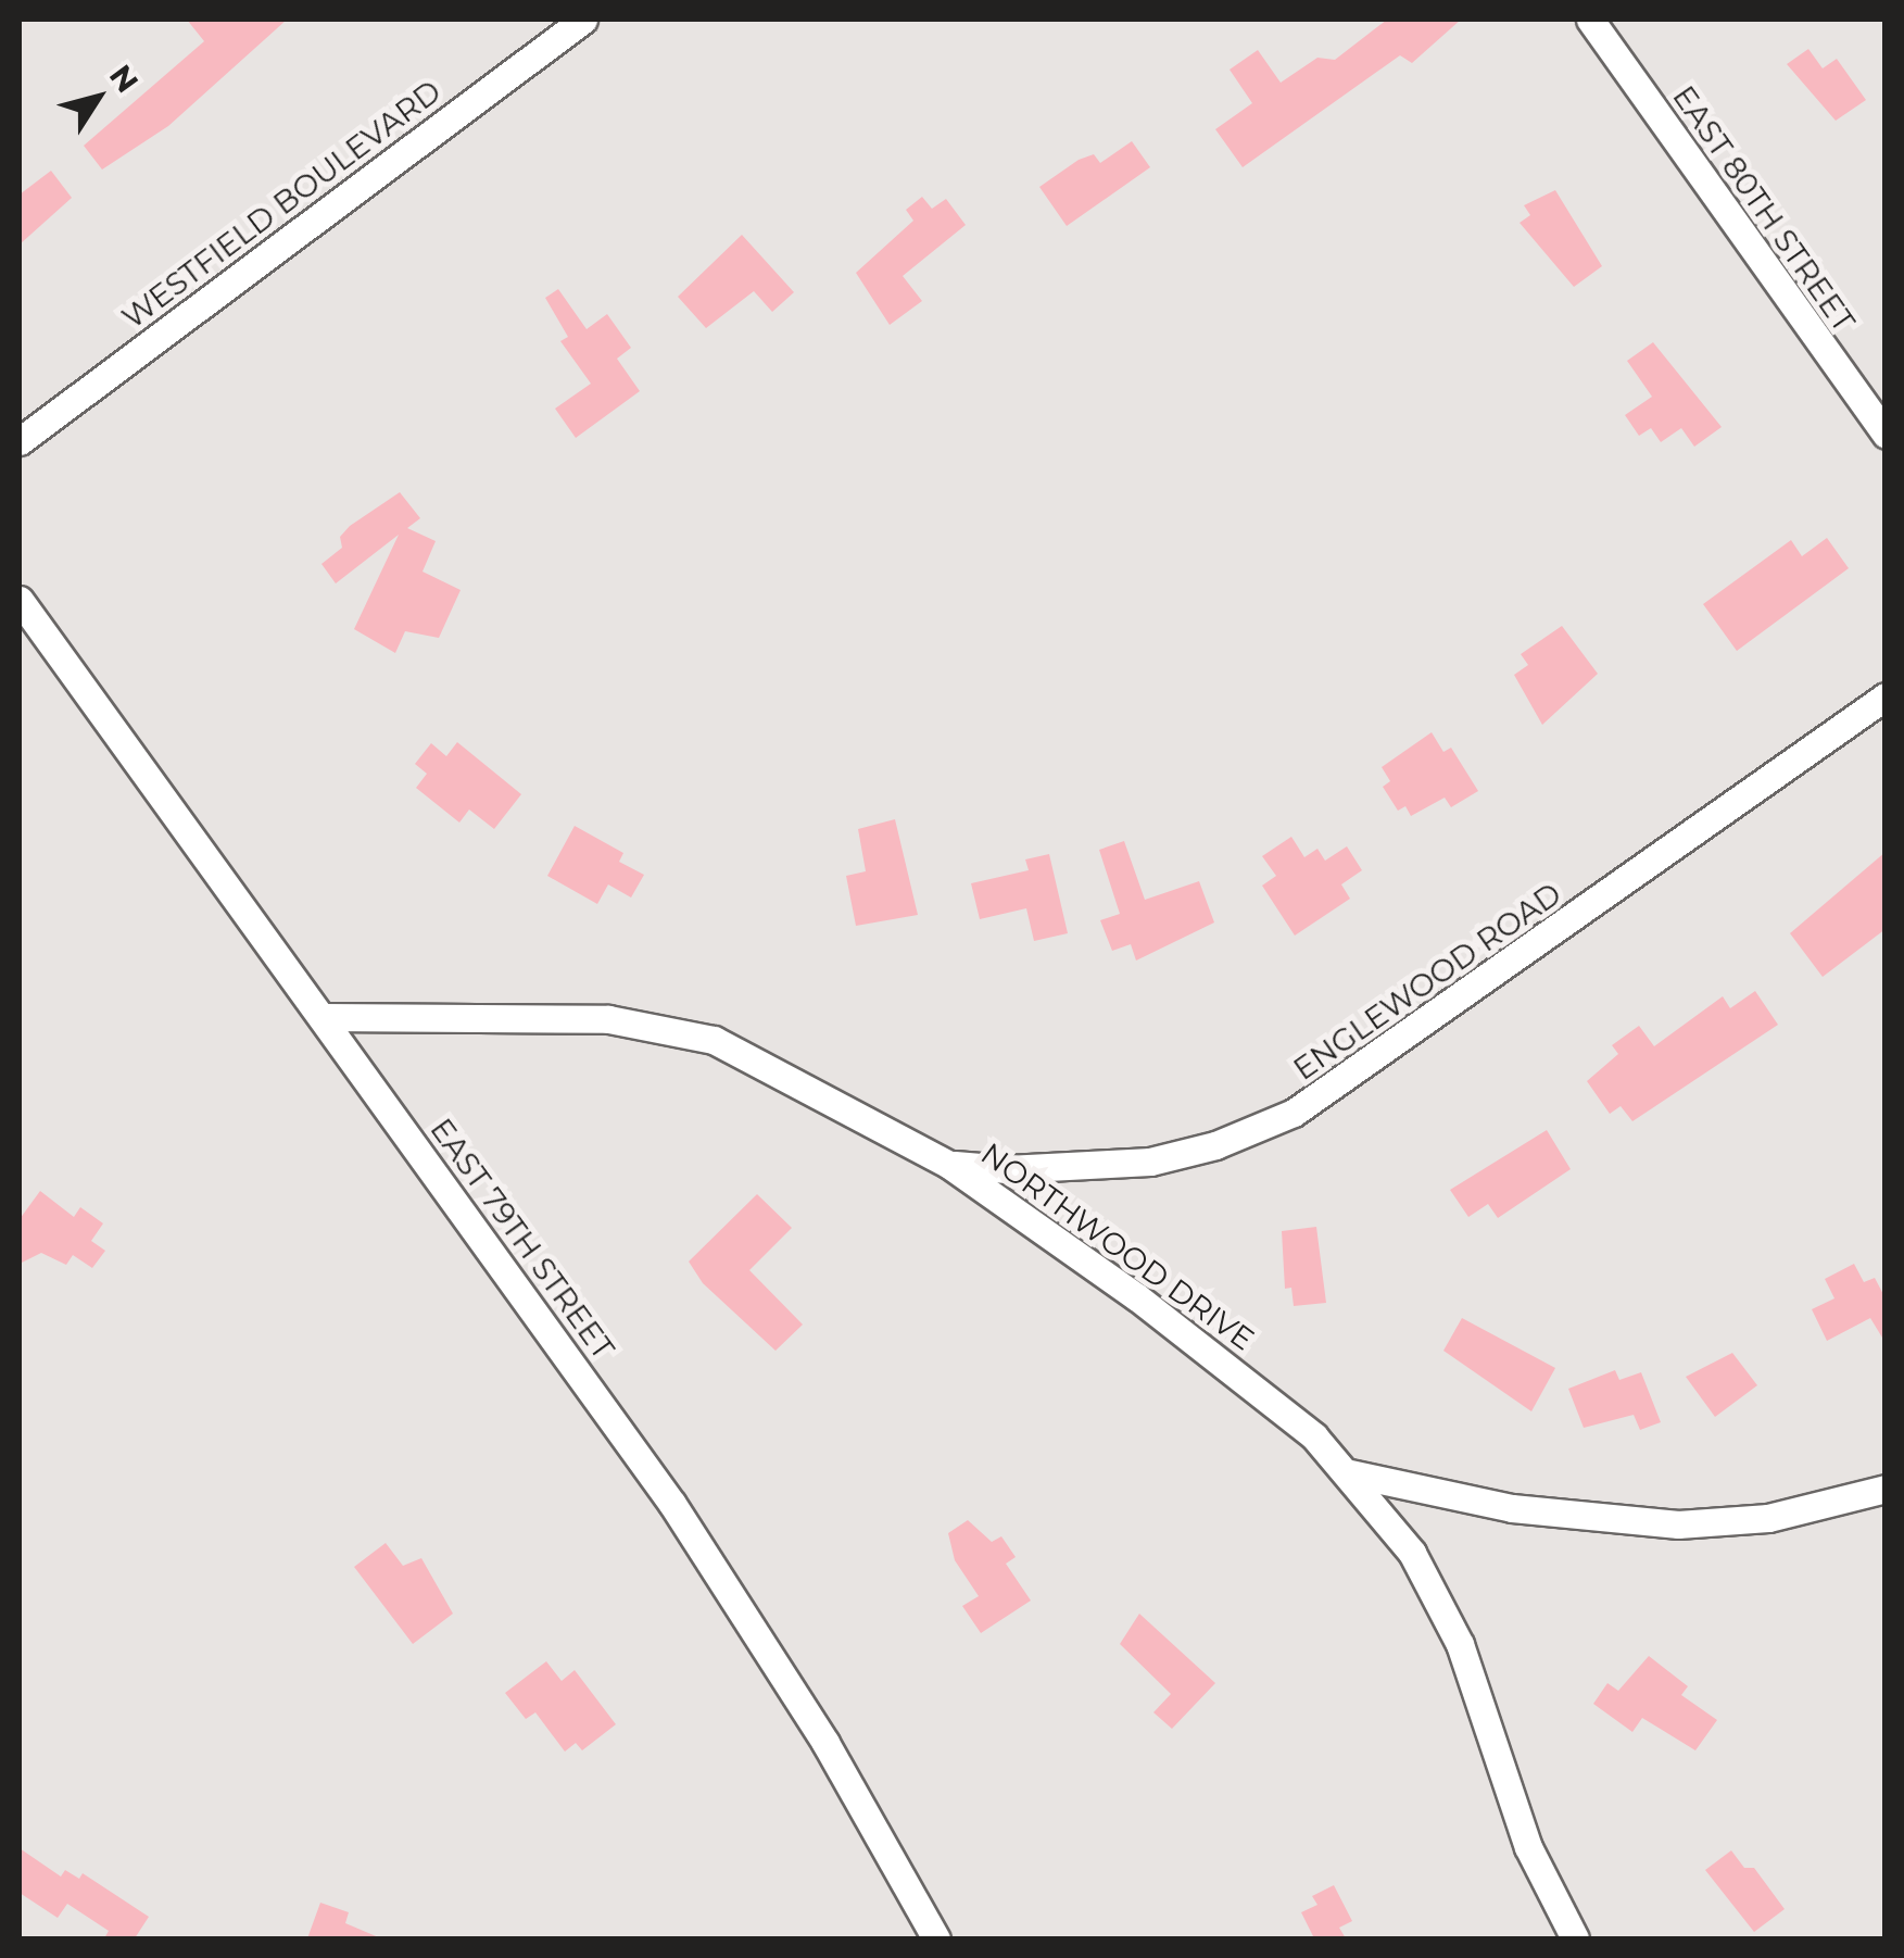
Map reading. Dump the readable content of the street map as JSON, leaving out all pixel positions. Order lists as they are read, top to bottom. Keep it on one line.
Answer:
{"streets":{"street":["WESTFIELD BOULEVARD","EAST 80TH STREET","ENGLEWOOD ROAD","EAST 79TH STREET","NORTHWOOD DRIVE"]},"crossings":[["ENGLEWOOD ROAD","NORTHWOOD DRIVE"],["EAST 79TH STREET","NORTHWOOD DRIVE"]],"north":"top right"}
